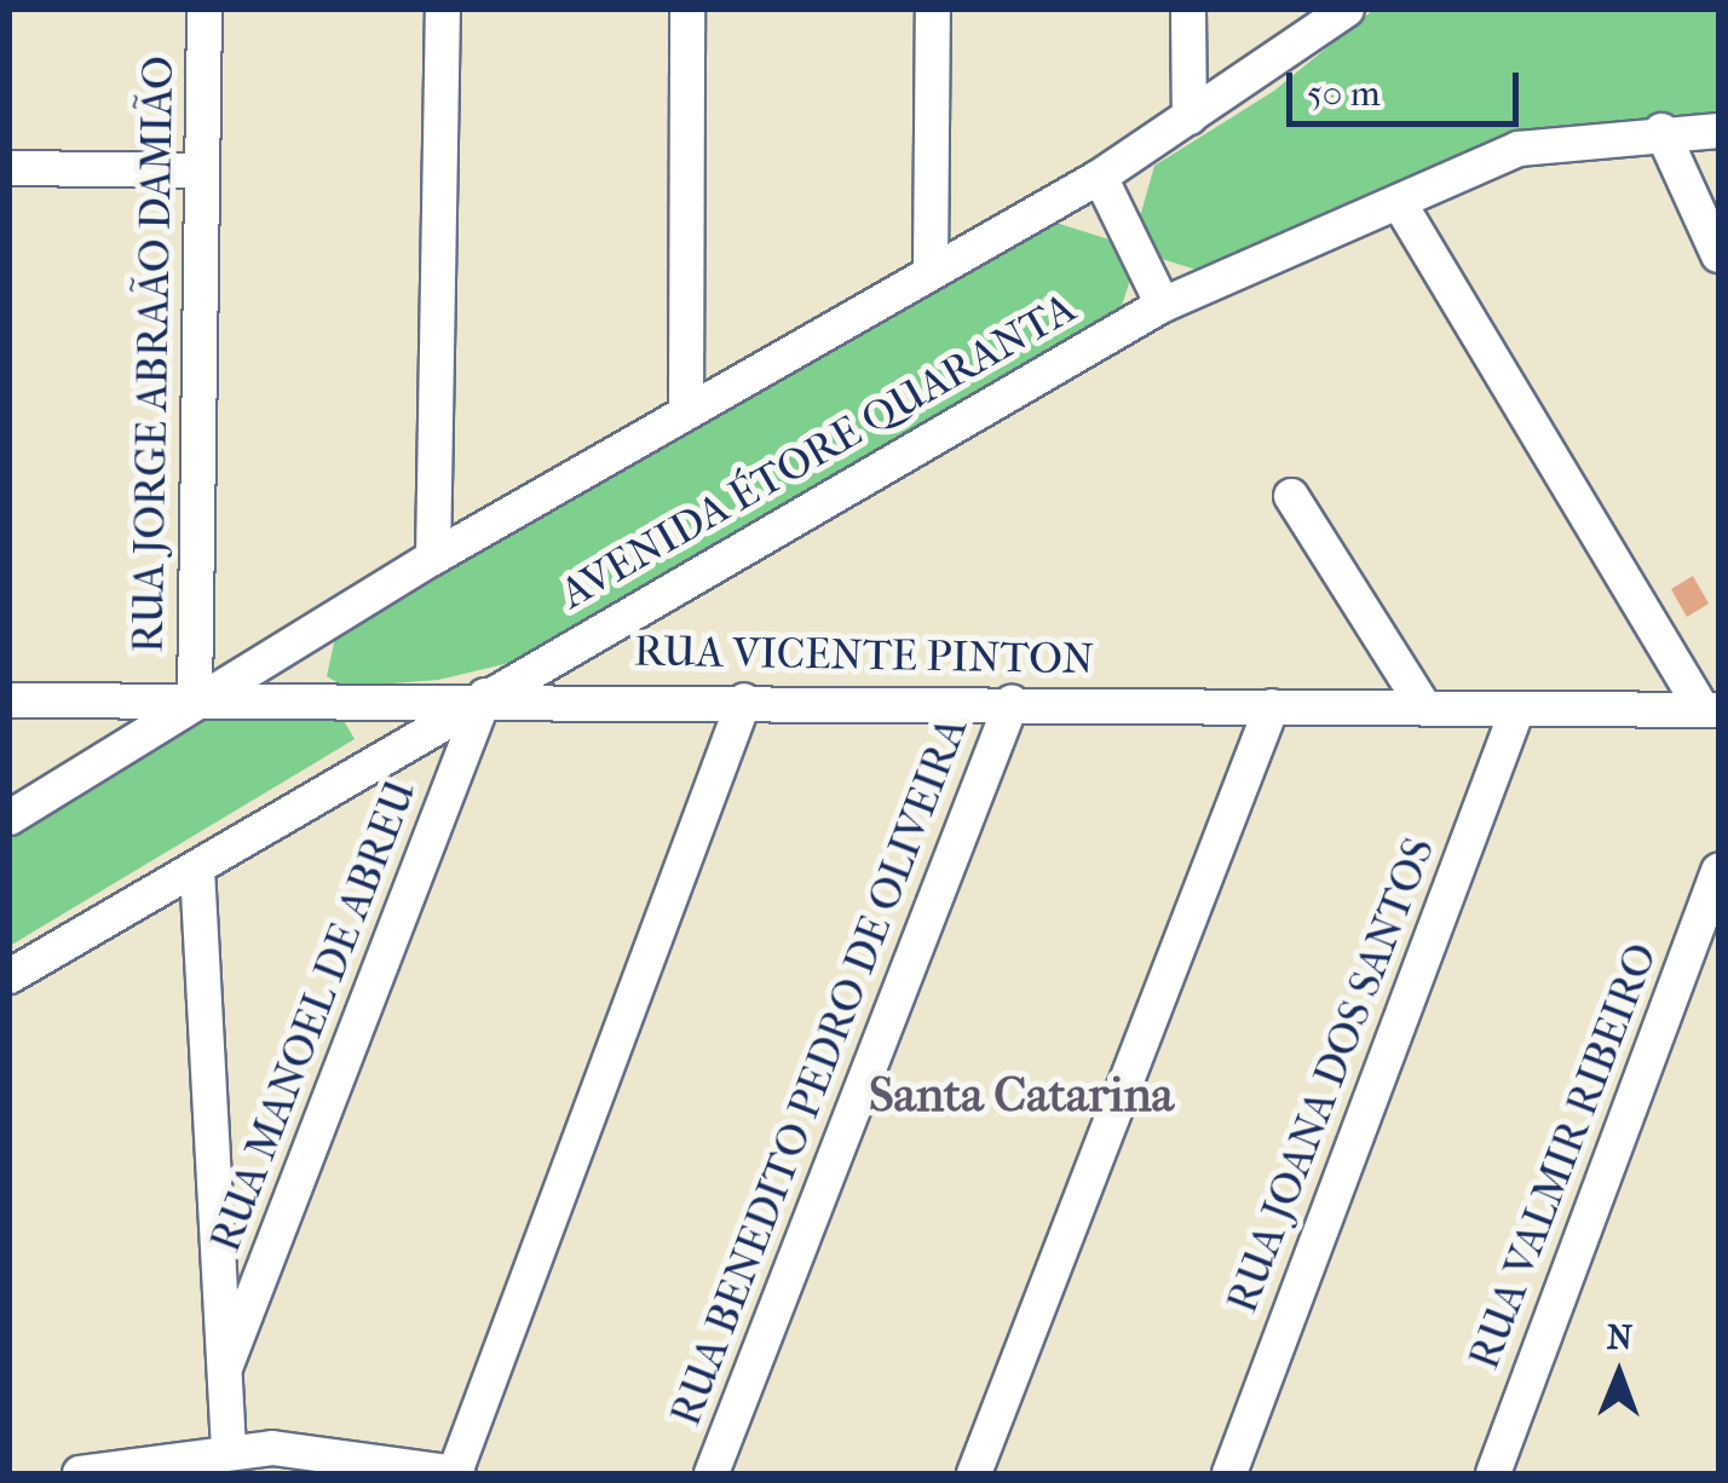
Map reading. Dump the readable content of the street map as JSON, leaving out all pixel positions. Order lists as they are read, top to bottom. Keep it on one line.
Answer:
{"streets":{"street":["RUA JORGE ABRAÃO DAMIÃO","AVENIDA ÉTORE QUARANTA","RUA VICENTE PINTON","RUA MANOEL DE ABREU","RUA BENEDITO PEDRO DE OLIVEIRA","RUA JOANA DOS SANTOS","RUA VALMIR RIBEIRO"]},"crossings":[["RUA JORGE ABRAÃO DAMIÃO","RUA VICENTE PINTON"],["AVENIDA ÉTORE QUARANTA","RUA VICENTE PINTON"],["AVENIDA ÉTORE QUARANTA","RUA MANOEL DE ABREU"],["RUA VICENTE PINTON","RUA MANOEL DE ABREU"],["RUA VICENTE PINTON","RUA BENEDITO PEDRO DE OLIVEIRA"],["RUA VICENTE PINTON","RUA JOANA DOS SANTOS"]],"districts":["Santa Catarina"],"scale_bar":"50 m","north":"top"}
